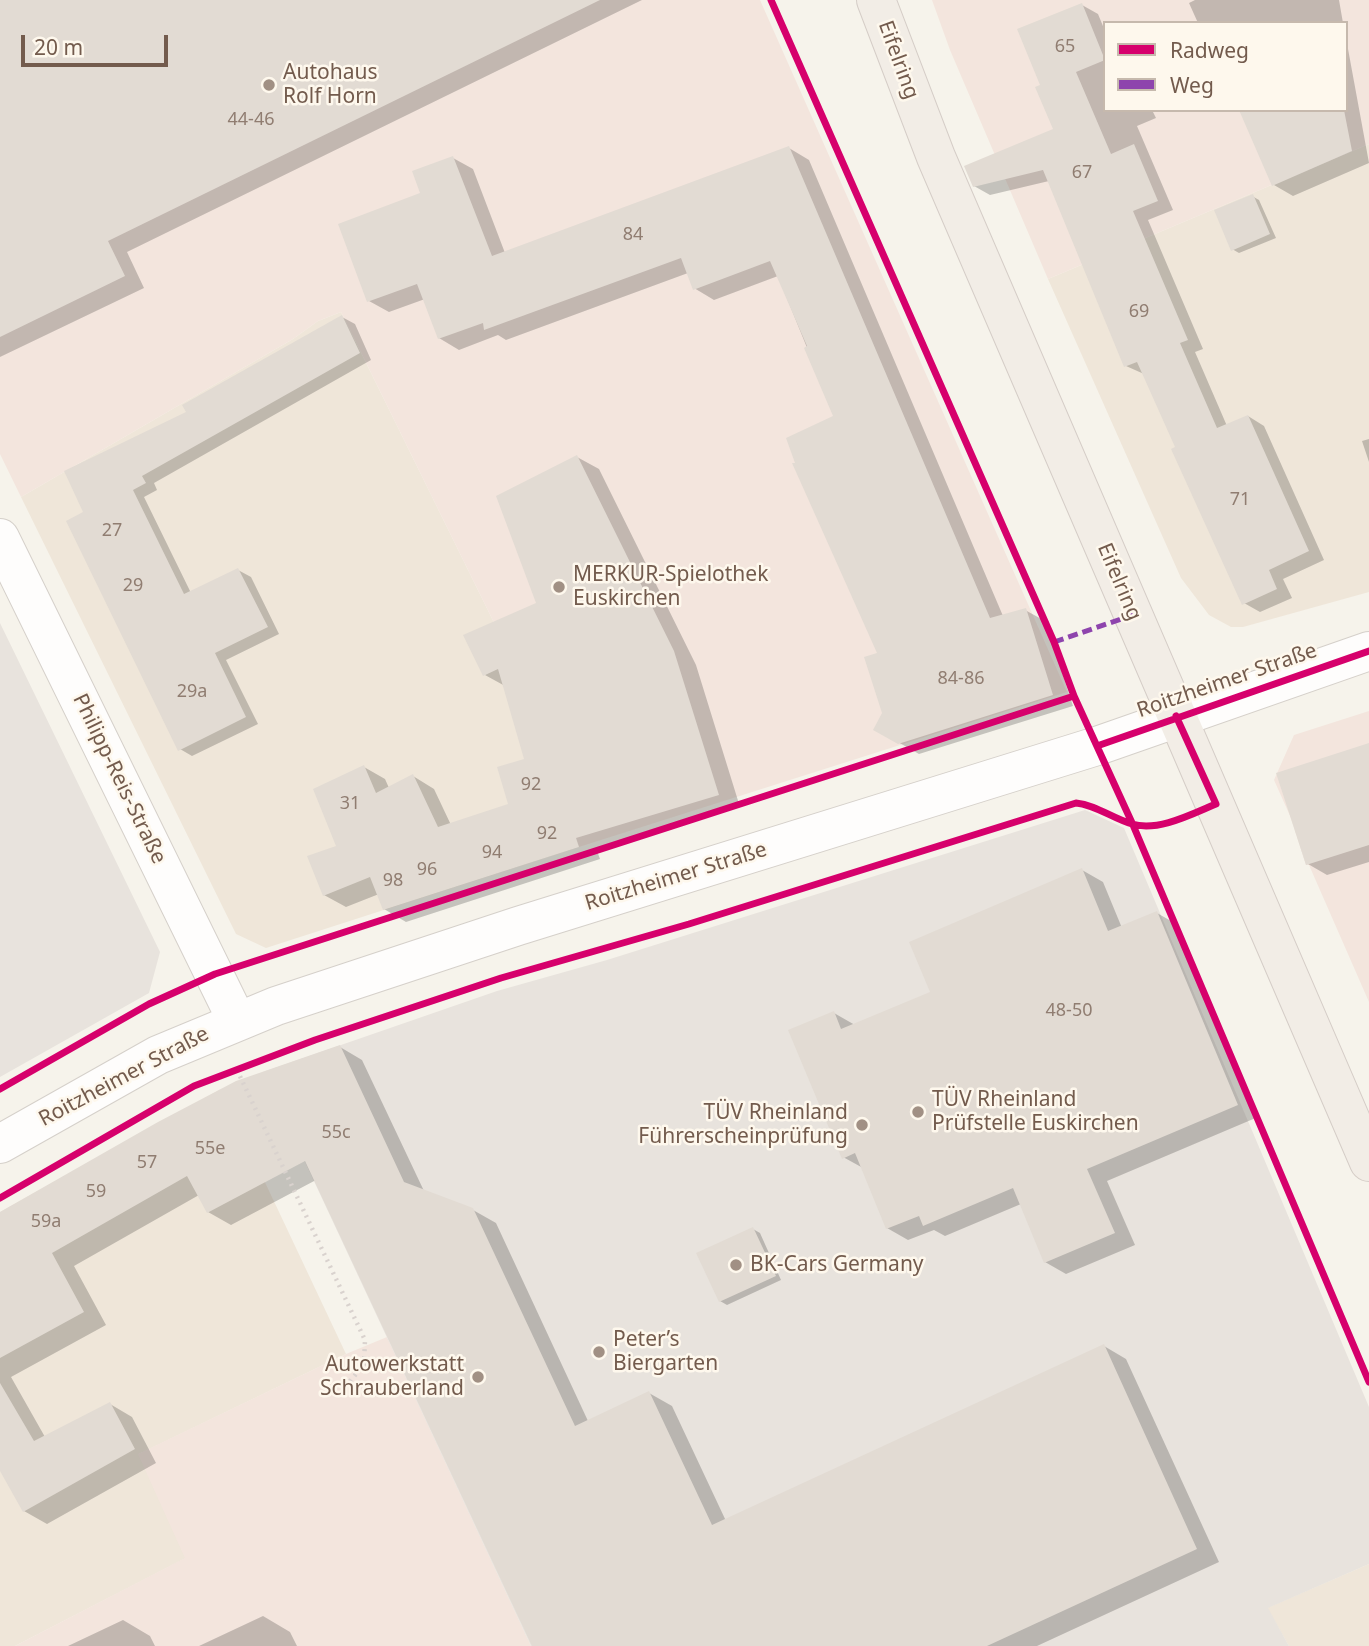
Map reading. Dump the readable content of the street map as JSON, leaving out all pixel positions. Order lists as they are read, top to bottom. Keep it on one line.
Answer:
{"streets":{"main road":["Eifelring"],"street":["Roitzheimer Straße","Philipp-Reis-Straße"]},"crossings":[["Eifelring","Roitzheimer Straße"],["Roitzheimer Straße","Philipp-Reis-Straße"]],"places":["Autohaus Rolf Horn","MERKUR-Spielothek Euskirchen","TÜV Rheinland Prüfstelle Euskirchen","TÜV Rheinland Führerscheinprüfung","BK-Cars Germany","Peter’s Biergarten","Autowerkstatt Schrauberland"],"house_numbers":["65","44-46","67","84","69","71","27","29","84-86","29a","92","31","92","94","96","98","48-50","55c","55e","57","59","59a"],"legend":["Radweg","Weg"],"scale_bar":"20 m"}
